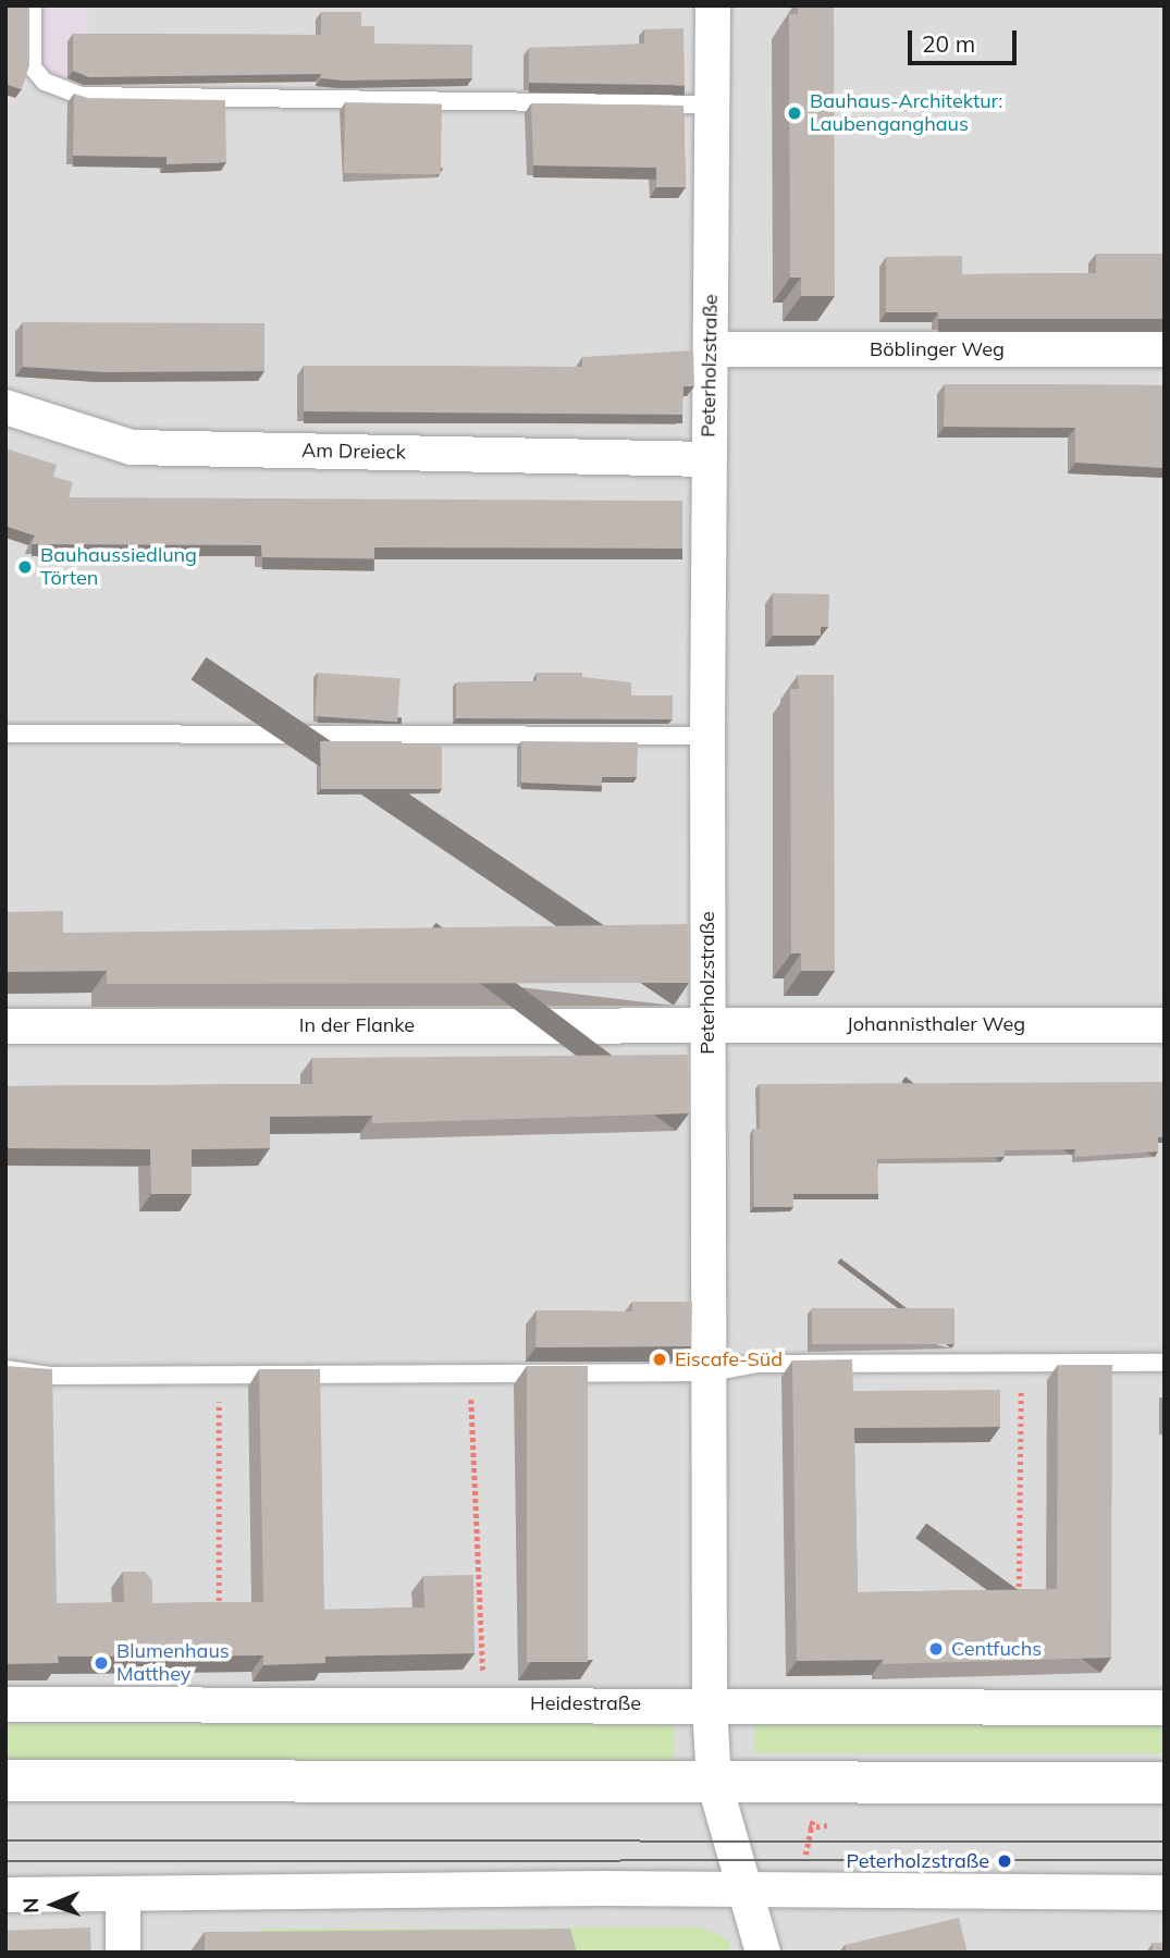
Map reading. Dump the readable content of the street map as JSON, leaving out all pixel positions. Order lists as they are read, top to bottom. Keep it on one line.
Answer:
{"streets":{"street":["Böblinger Weg","Peterholzstraße","Am Dreieck","Johannisthaler Weg","In der Flanke","Heidestraße"]},"crossings":[["Böblinger Weg","Peterholzstraße"],["Peterholzstraße","Am Dreieck"],["Peterholzstraße","Johannisthaler Weg"],["Peterholzstraße","In der Flanke"],["Peterholzstraße","Heidestraße"],["Johannisthaler Weg","In der Flanke"]],"places":["Bauhaus-Architektur: Laubenganghaus","Bauhaussiedlung Törten","Eiscafe-Süd","Centfuchs","Blumenhaus Matthey","Peterholzstraße"],"scale_bar":"20 m","north":"left"}
